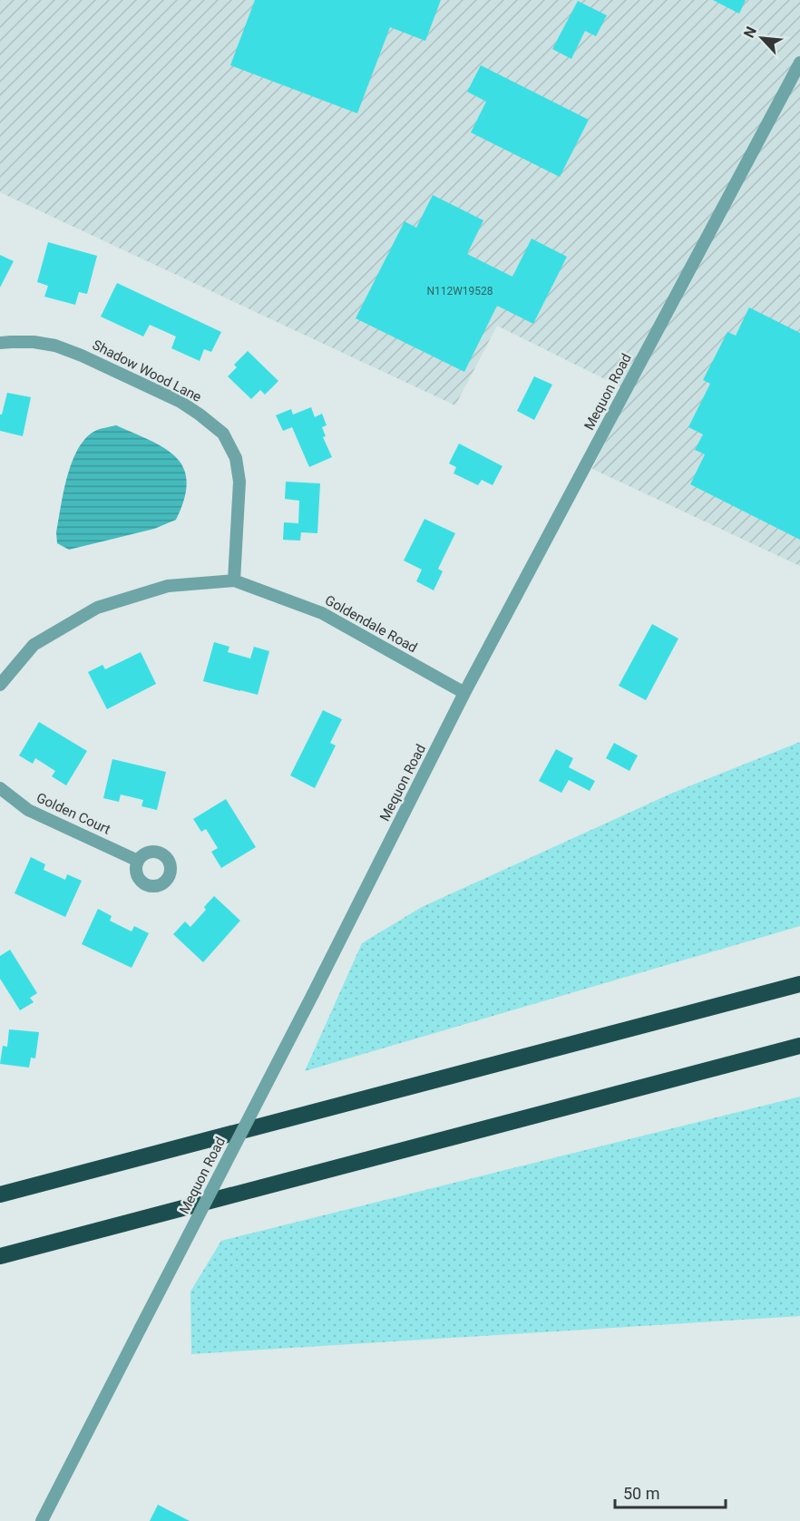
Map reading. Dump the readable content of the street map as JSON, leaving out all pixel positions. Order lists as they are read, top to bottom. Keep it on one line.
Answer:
{"streets":{"street":["Shadow Wood Lane","Mequon Road","Goldendale Road","Golden Court"]},"crossings":[["Shadow Wood Lane","Goldendale Road"],["Mequon Road","Goldendale Road"]],"house_numbers":["N112W19528"],"scale_bar":"50 m","north":"top left"}
